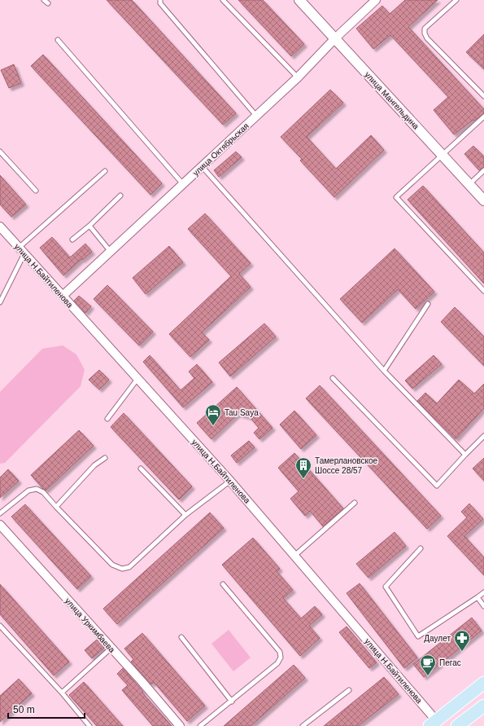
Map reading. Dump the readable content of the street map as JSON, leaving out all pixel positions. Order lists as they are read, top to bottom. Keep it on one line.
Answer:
{"streets":{"street":["улица Мангельдина","улица Октябрьская","улица Н.Байтиленова","улица Уркимбаева"]},"crossings":[["улица Мангельдина","улица Октябрьская"],["улица Октябрьская","улица Н.Байтиленова"]],"places":{"hotel":["Tau Saya"],"building":["Тамерлановское Шоссе 28/57"],"pharmacy":["Даулет"],"cafe":["Пегас"]},"scale_bar":"50 m"}
